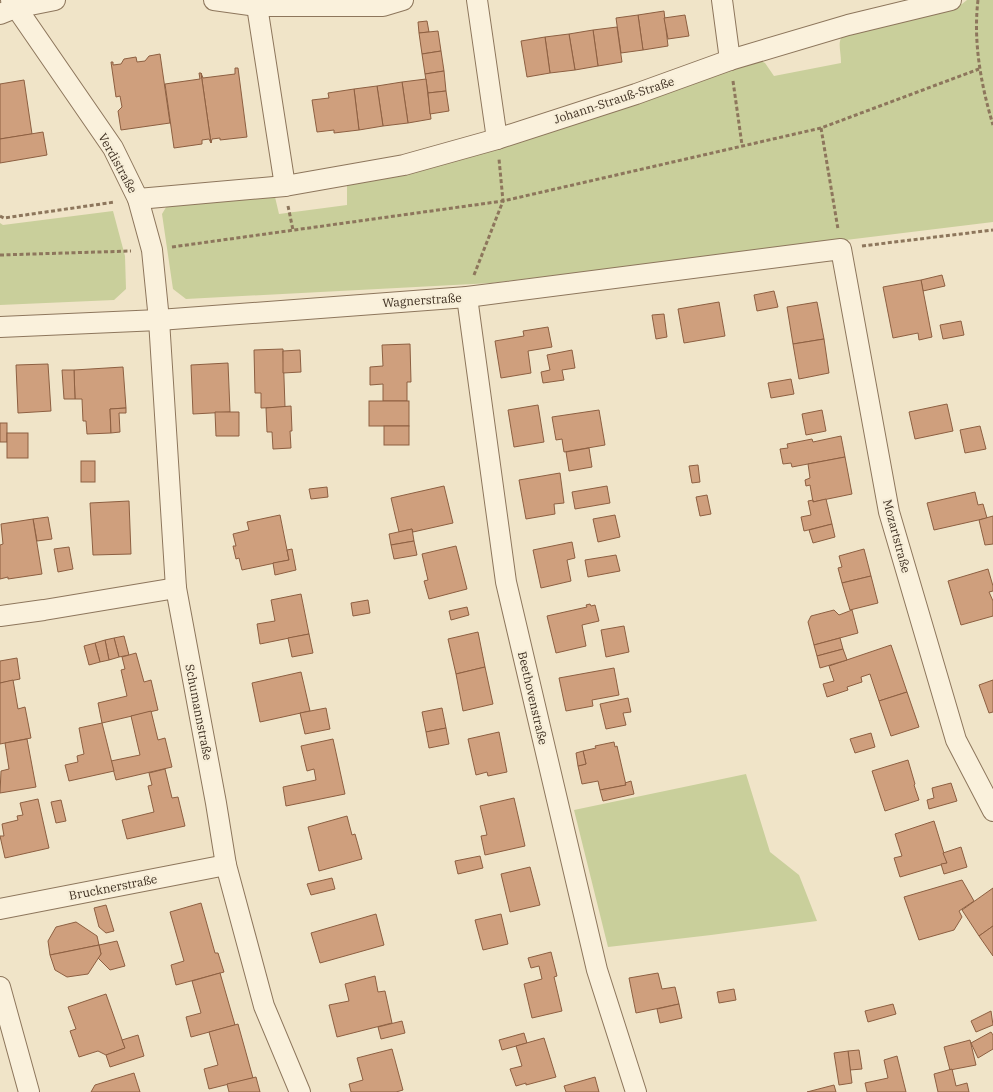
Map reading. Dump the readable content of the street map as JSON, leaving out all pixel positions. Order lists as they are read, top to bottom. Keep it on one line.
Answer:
{"streets":{"street":["Johann-Strauß-Straße","Verdistraße","Wagnerstraße","Mozartstraße","Beethovenstraße","Schumannstraße","Brucknerstraße"]},"crossings":[["Johann-Strauß-Straße","Verdistraße"],["Verdistraße","Wagnerstraße"],["Verdistraße","Schumannstraße"],["Wagnerstraße","Mozartstraße"],["Wagnerstraße","Beethovenstraße"],["Wagnerstraße","Schumannstraße"],["Schumannstraße","Brucknerstraße"]]}
